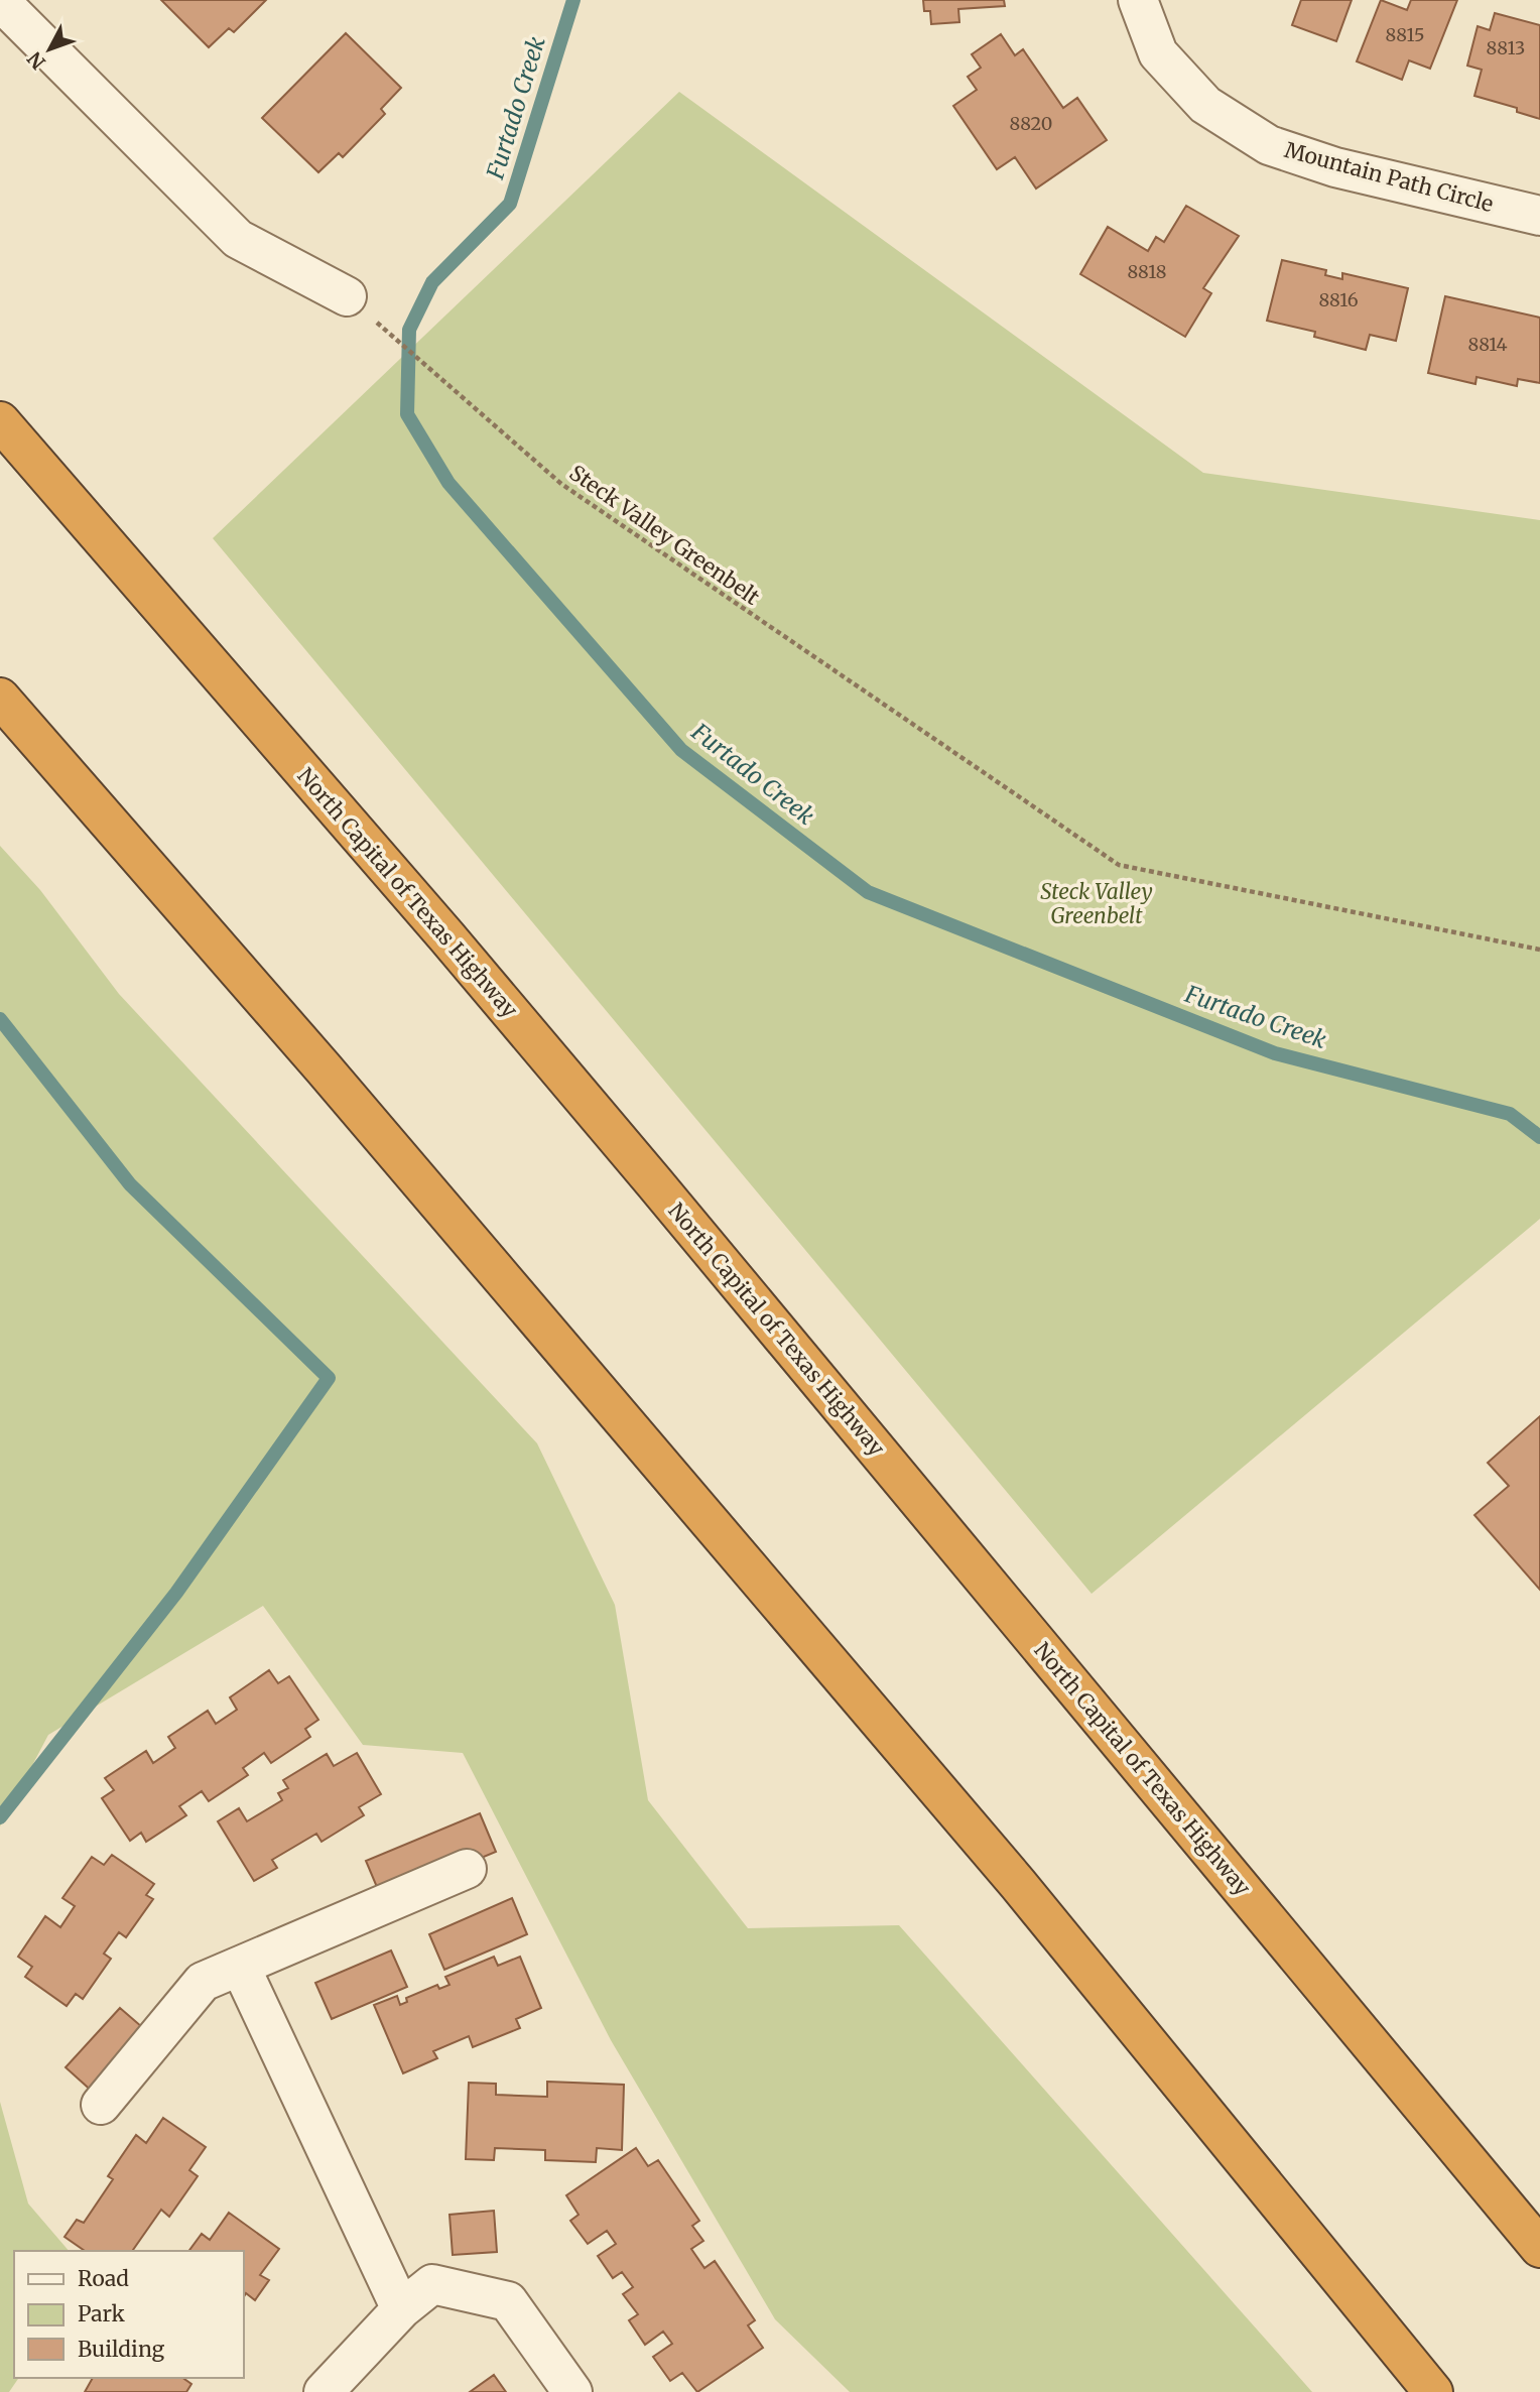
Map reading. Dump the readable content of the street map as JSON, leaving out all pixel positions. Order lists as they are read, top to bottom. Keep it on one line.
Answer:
{"streets":{"highway":["North Capital of Texas Highway"],"street":["Mountain Path Circle"],"path":["Steck Valley Greenbelt"]},"water":["Furtado Creek"],"parks":["Steck Valley Greenbelt"],"house_numbers":["8815","8813","8820","8818","8816","8814"],"legend":["Road","Park","Building"],"north":"bottom left"}
